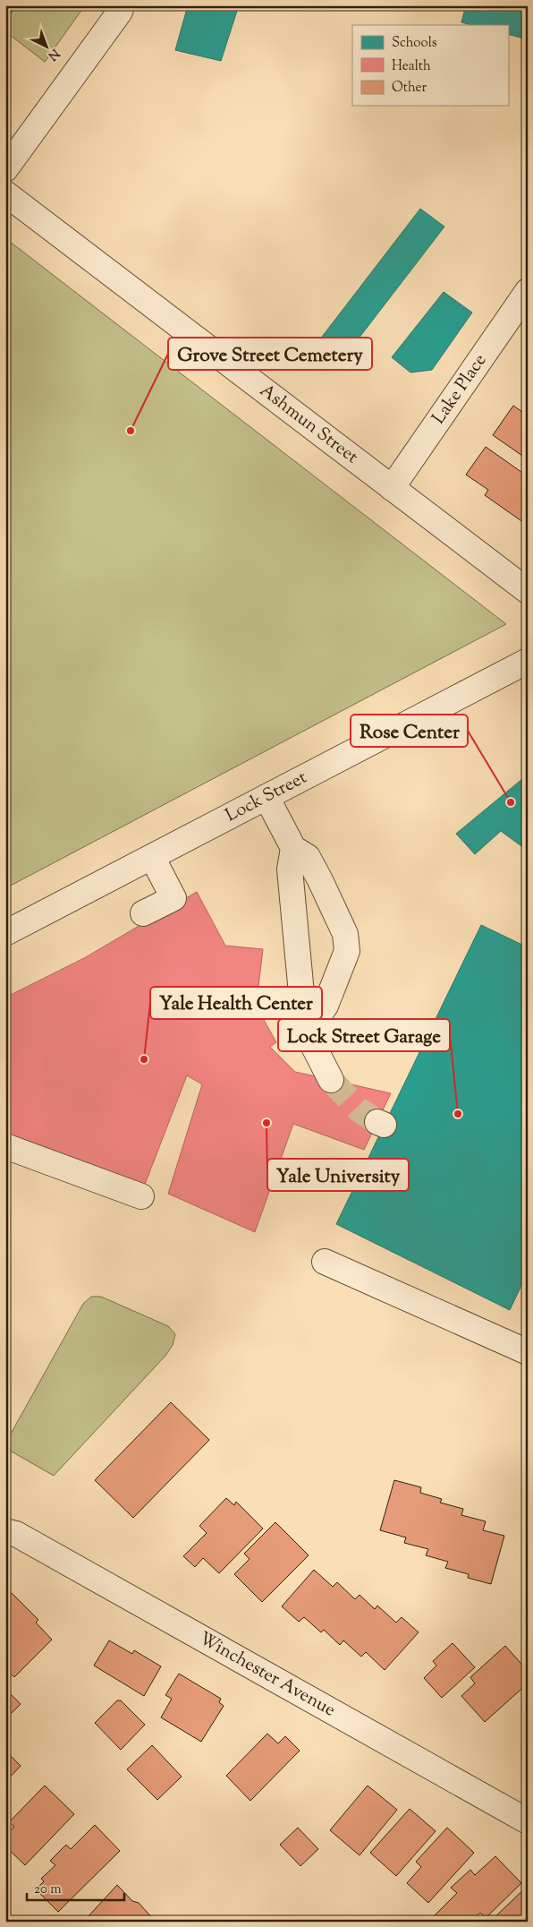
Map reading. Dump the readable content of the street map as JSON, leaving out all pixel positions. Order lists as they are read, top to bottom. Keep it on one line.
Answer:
{"streets":{"street":["Lake Place","Ashmun Street","Lock Street","Winchester Avenue"]},"crossings":[["Lake Place","Ashmun Street"]],"places":["Grove Street Cemetery","Rose Center","Yale Health Center","Lock Street Garage","Yale University"],"legend":["Schools","Health","Other"],"scale_bar":"20 m","north":"bottom right"}
